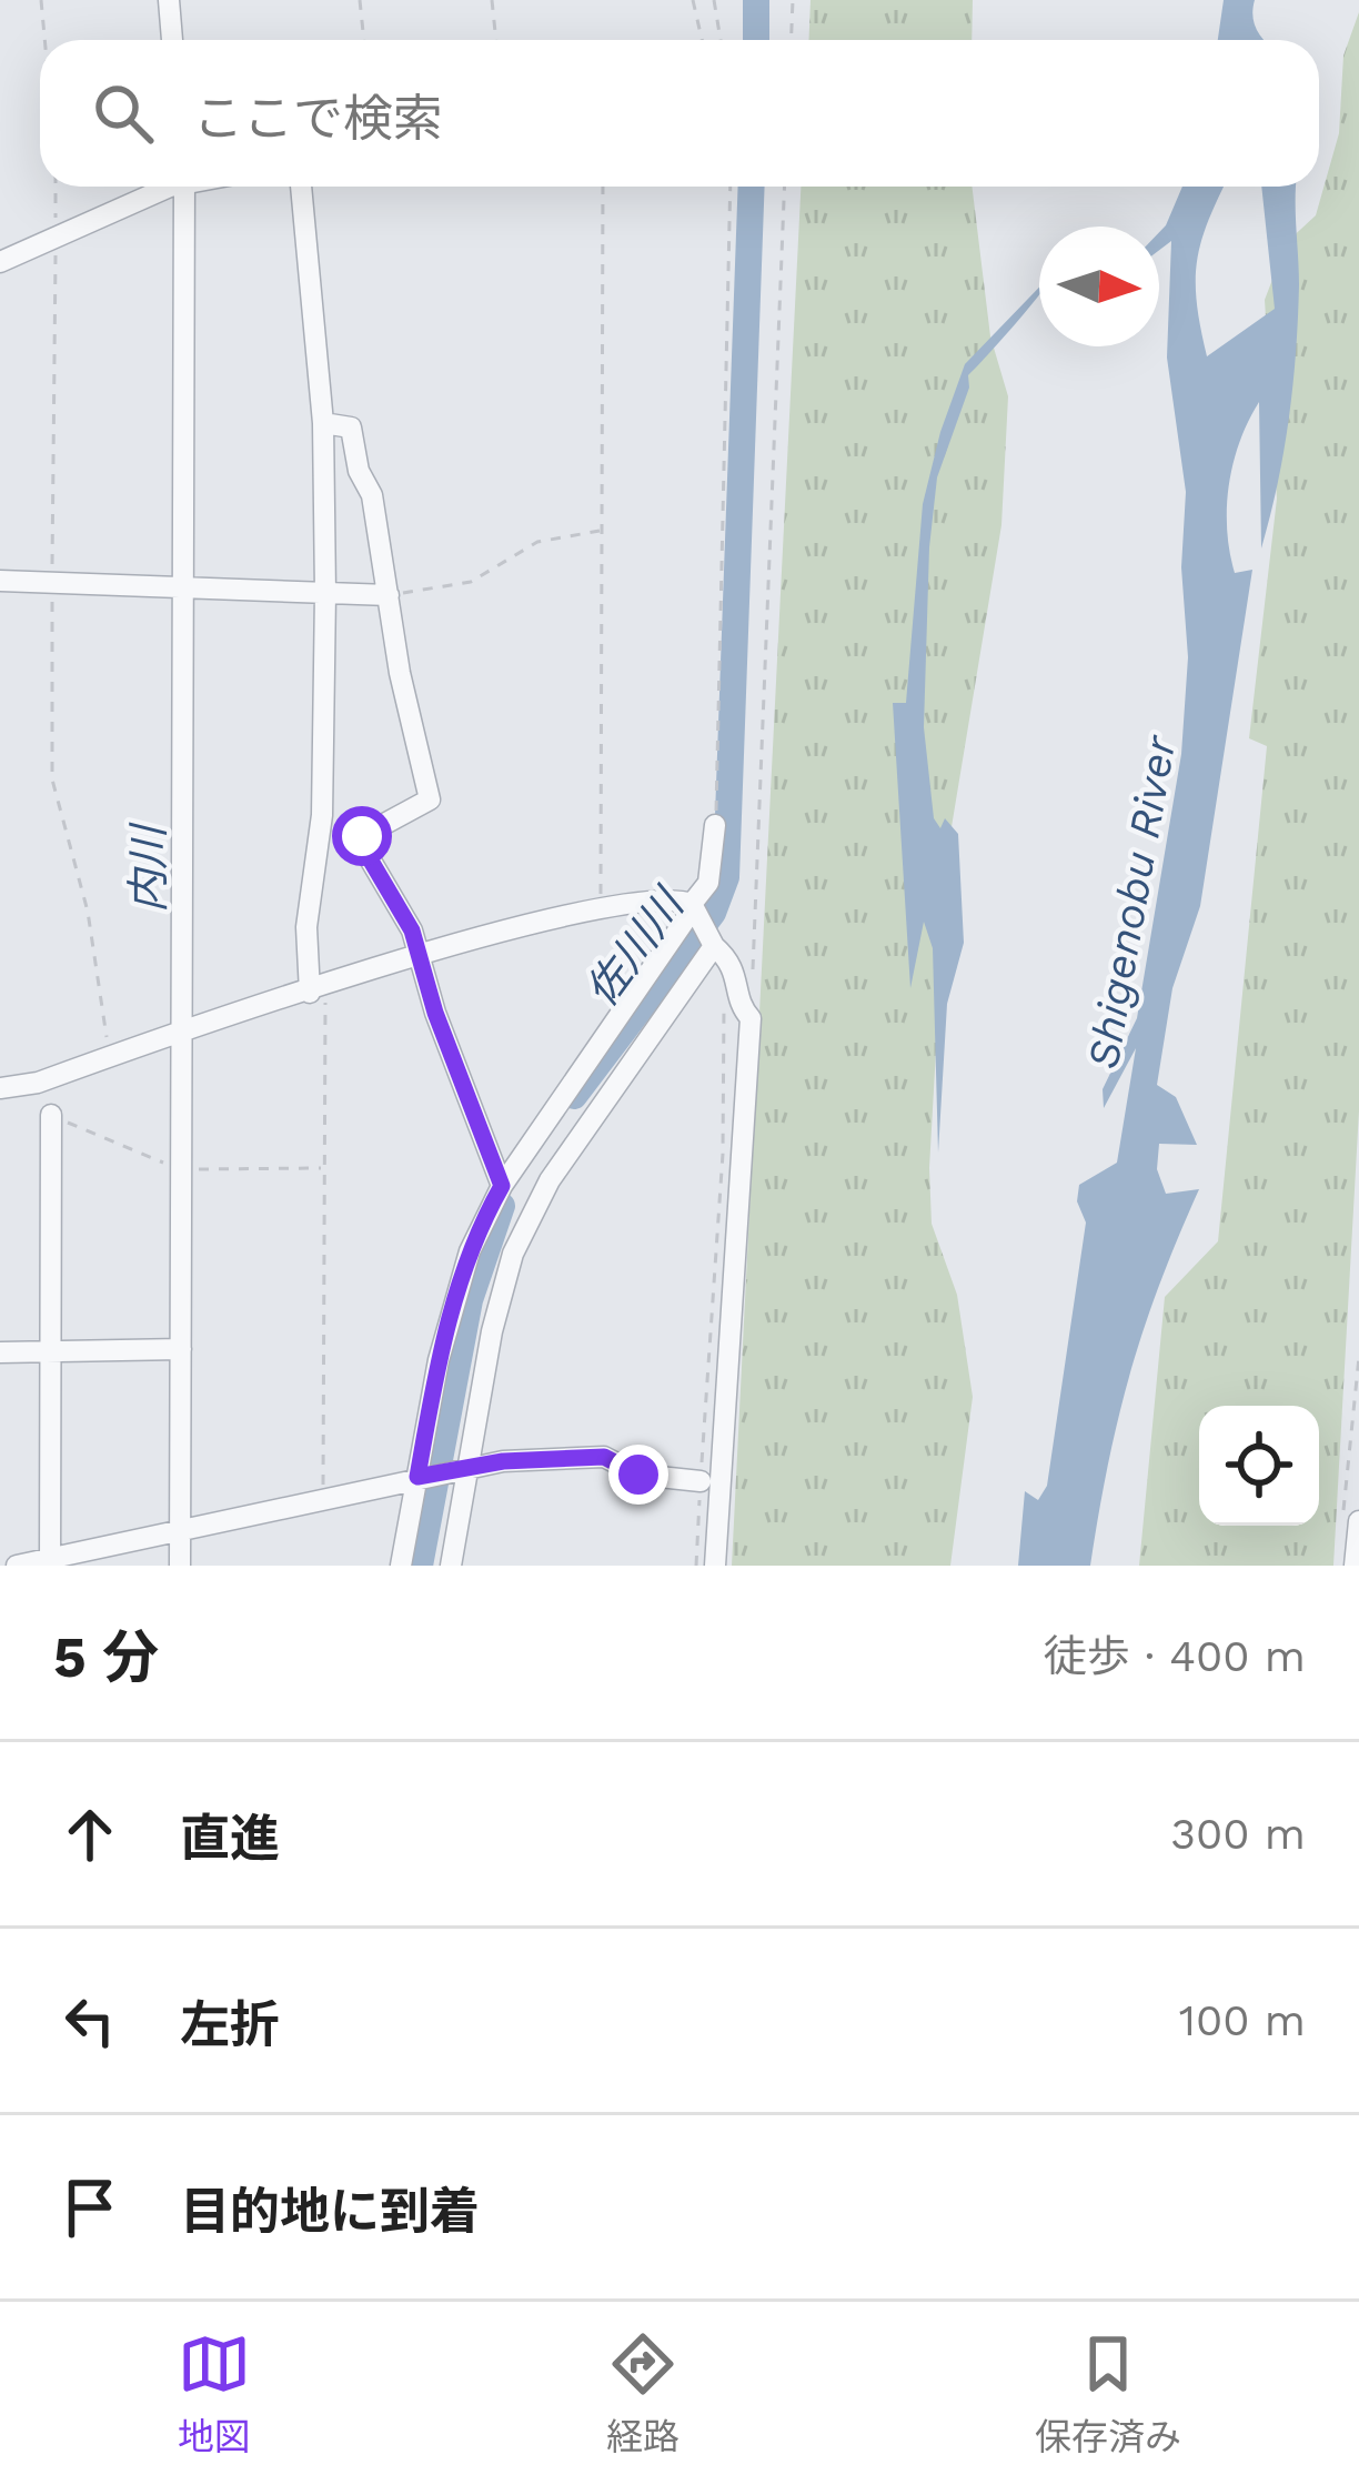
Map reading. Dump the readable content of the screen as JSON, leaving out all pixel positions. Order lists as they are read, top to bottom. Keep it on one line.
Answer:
{"water":["内川","Shigenobu River","佐川川"],"north":"right","page":{"search":"ここで検索","heading":["5 分","徒歩 · 400 m"],"list":[["直進","300 m"],["左折","100 m"],"目的地に到着"],"nav":["地図","経路","保存済み"]}}
